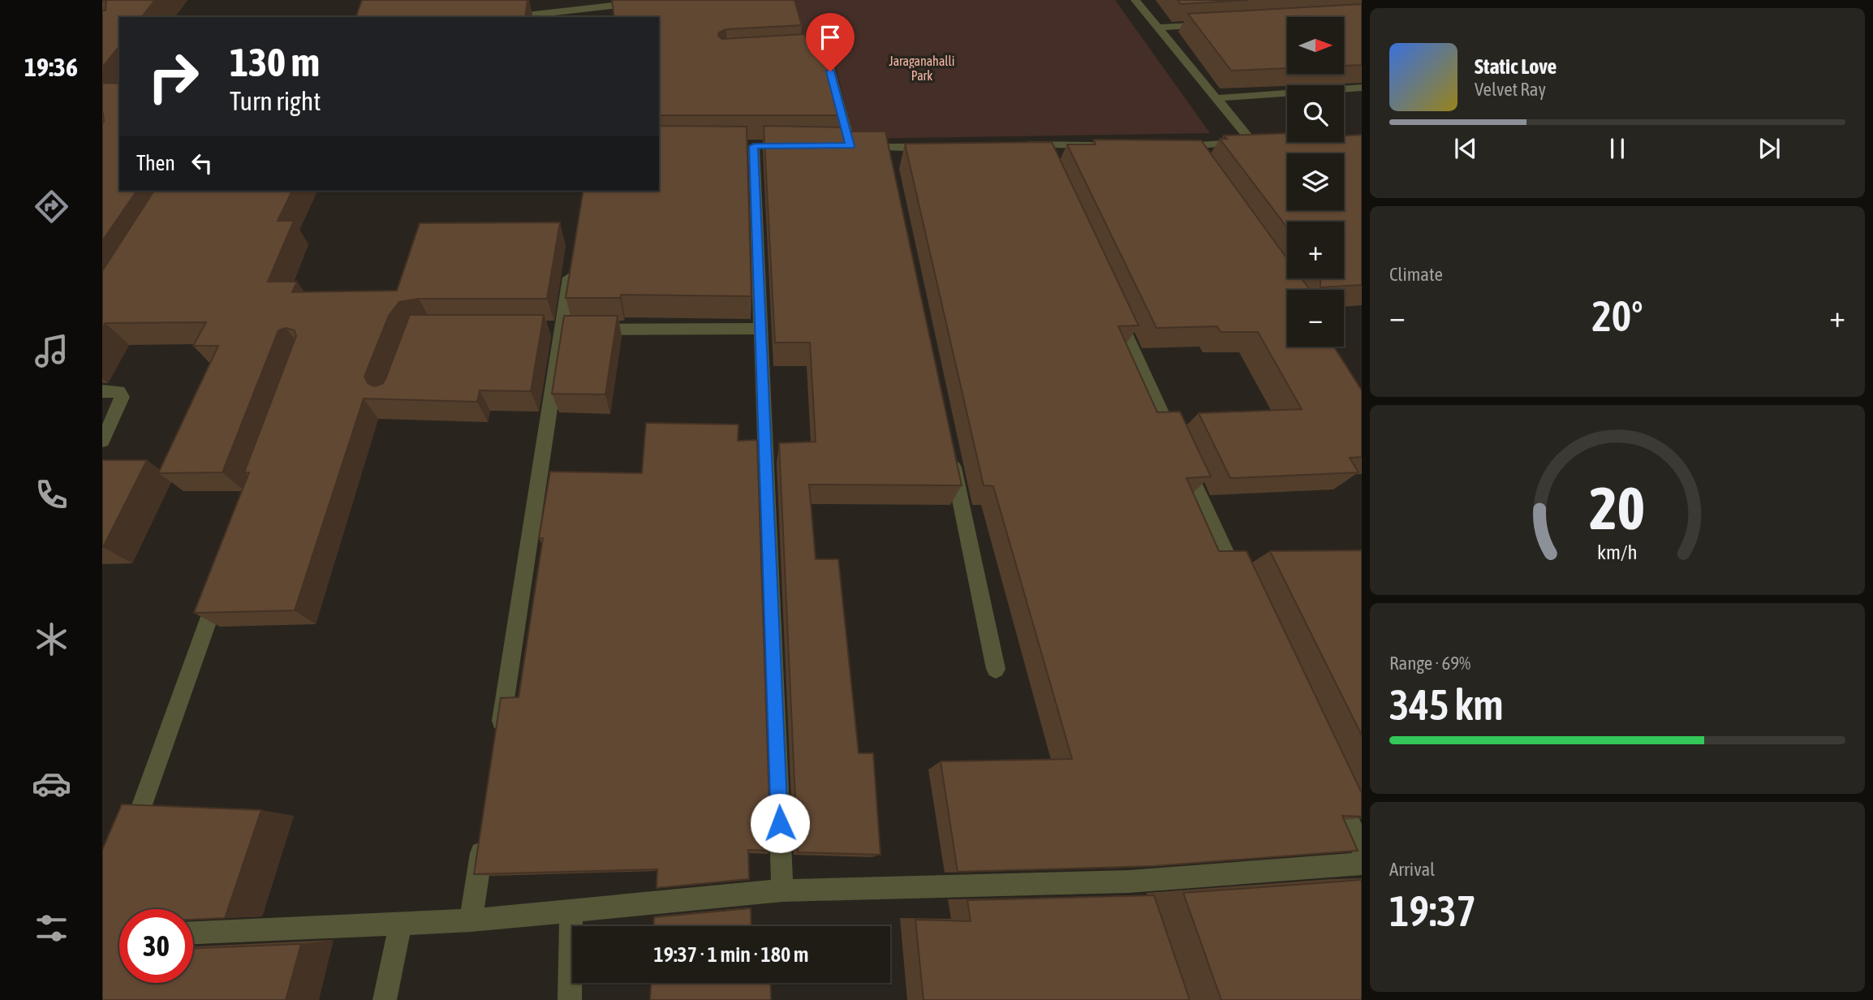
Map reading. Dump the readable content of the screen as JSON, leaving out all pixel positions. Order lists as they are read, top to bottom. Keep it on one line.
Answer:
{"parks":["Jaraganahalli Park"],"north":"right","page":{"tabs":"19:36","map_buttons":["+","−"],"turn":["130 m","Turn right"],"song":["Static Love","Velvet Ray"],"then":"Then","tile":["Climate",["Range · 69%","345 km"],["Arrival","19:37"]],"heat":["−","20°","+"],"limit":"30","trip":"19:37 · 1 min · 180 m","gauge":["20","km/h"]}}
